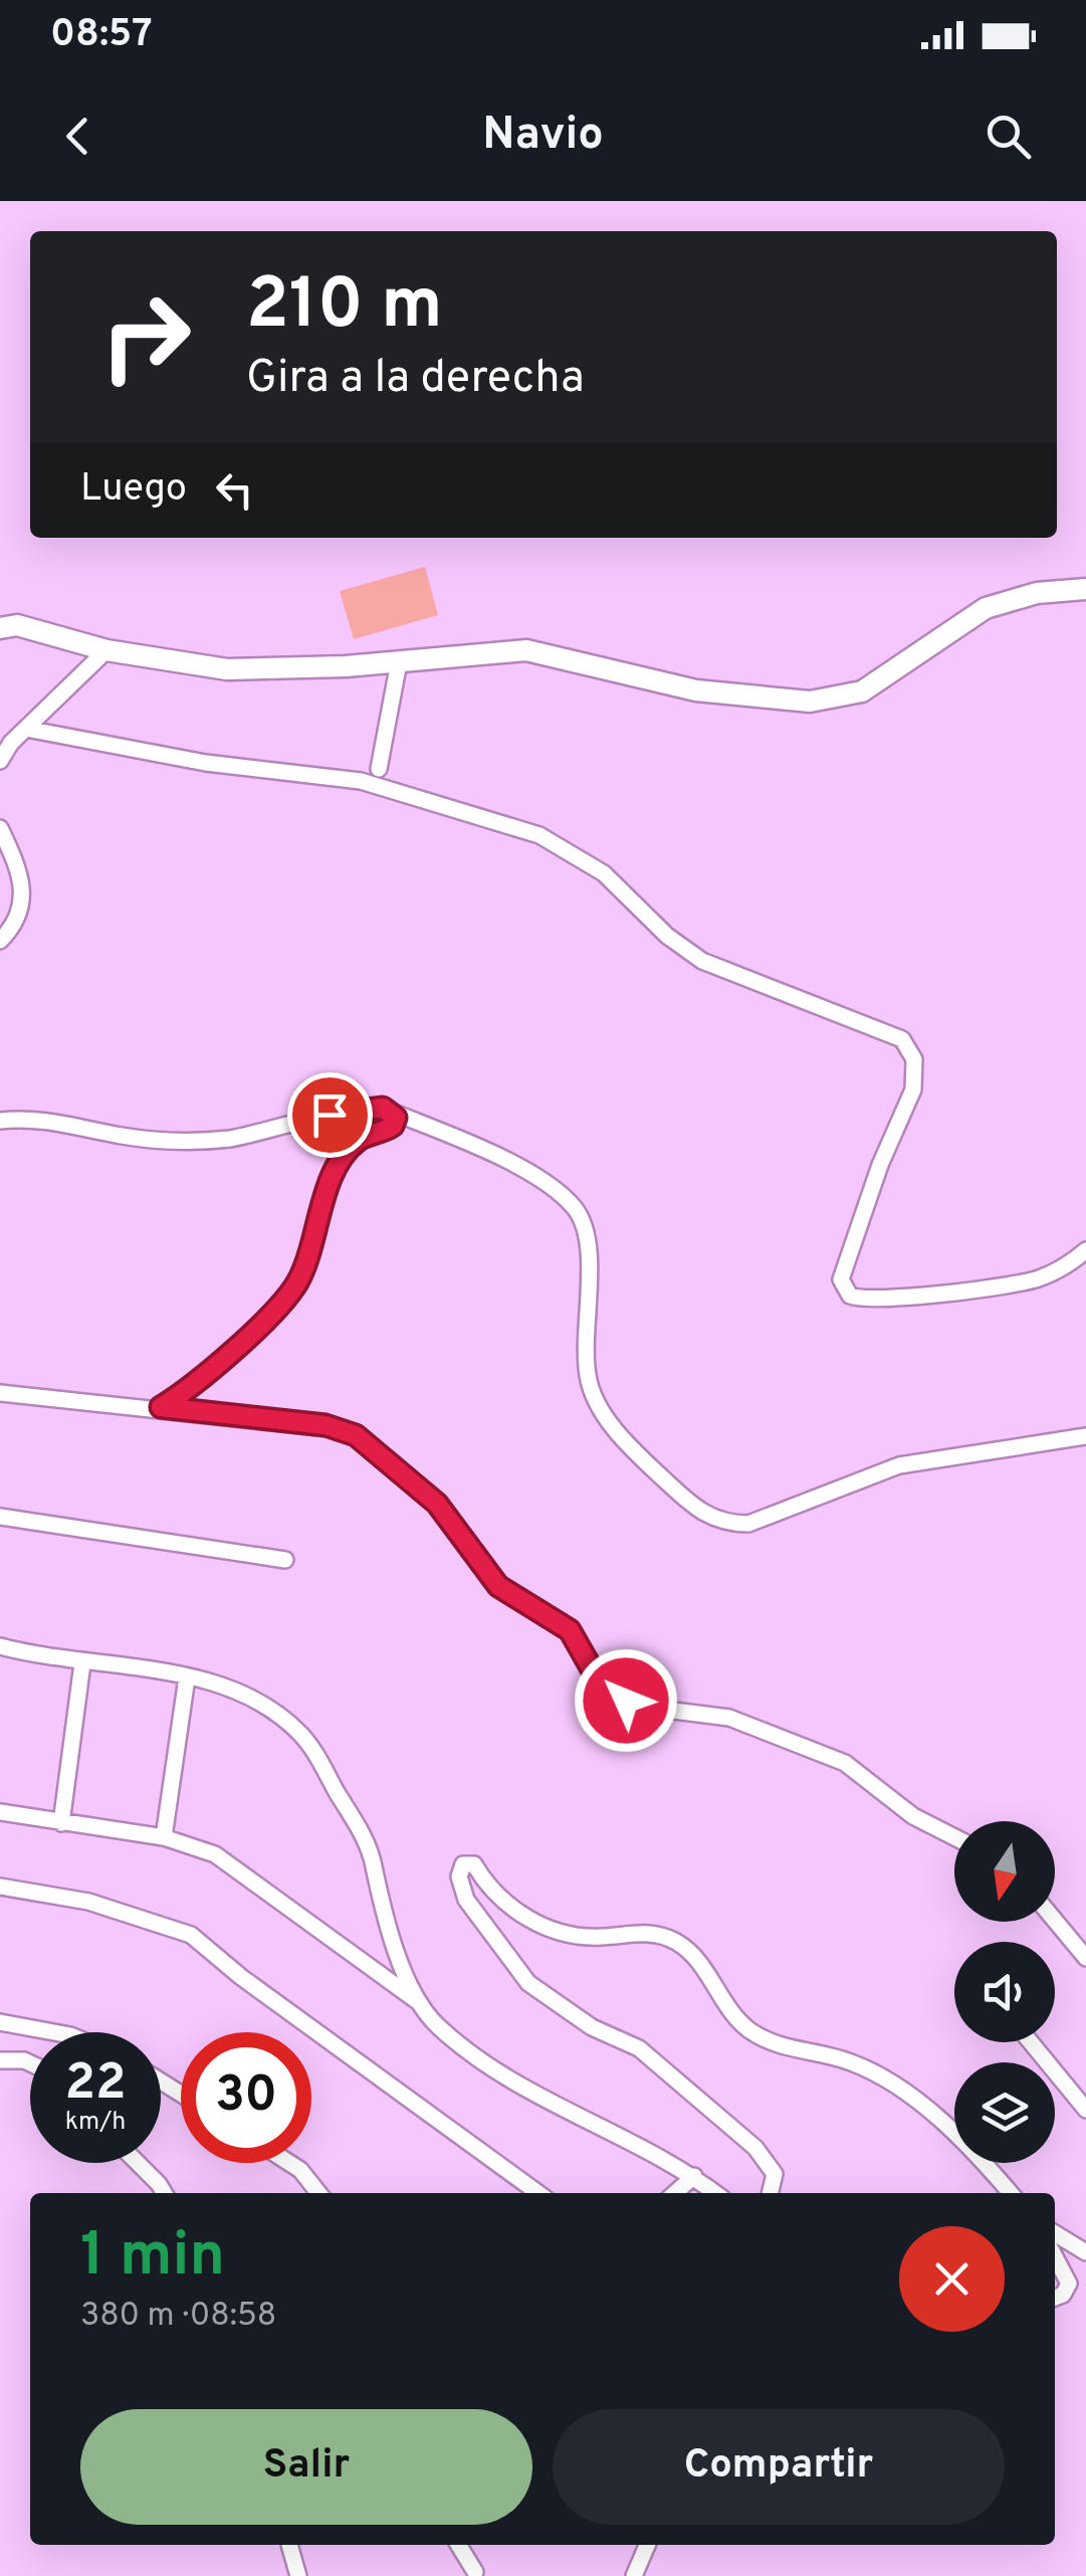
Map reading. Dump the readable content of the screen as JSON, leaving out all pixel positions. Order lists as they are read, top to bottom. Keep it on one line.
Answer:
{"north":"bottom","page":{"status":"08:57","header":"Navio","turn":["210 m","Gira a la derecha"],"then":"Luego","speed":"22 km/h","limit":"30","heading":["1 min","380 m · 08:58"],"buttons":["Salir","Compartir"]}}
